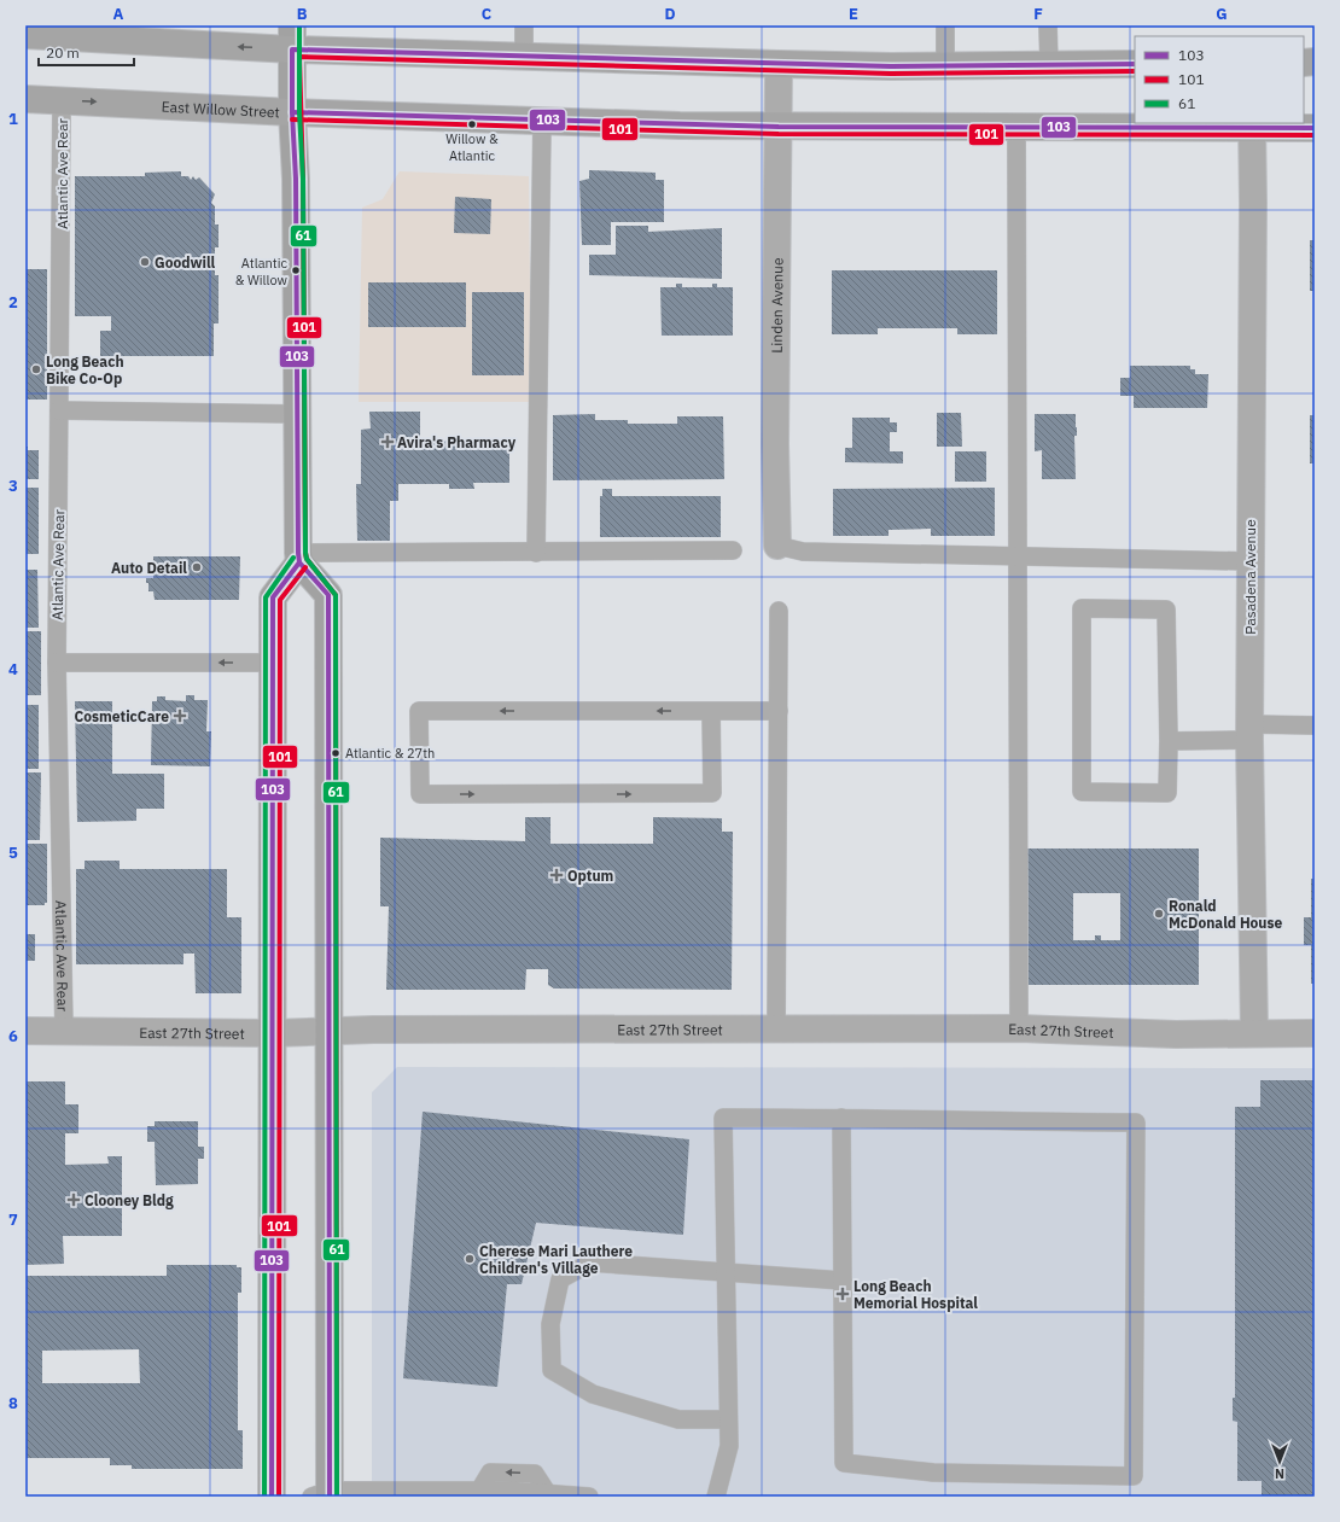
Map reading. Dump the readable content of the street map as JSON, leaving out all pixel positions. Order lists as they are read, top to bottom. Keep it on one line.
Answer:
{"streets":{"main road":["East Willow Street"],"street":["Linden Avenue","Pasadena Avenue","East 27th Street"],"lane":["Atlantic Ave Rear"]},"crossings":[["East Willow Street","Atlantic Ave Rear"],["East Willow Street","Linden Avenue"],["East Willow Street","Pasadena Avenue"],["Atlantic Ave Rear","East 27th Street"],["Pasadena Avenue","East 27th Street"]],"places":{"other":["Willow & Atlantic","Goodwill","Atlantic & Willow","Long Beach Bike Co-Op","Auto Detail","Atlantic & 27th","Ronald McDonald House","Cherese Mari Lauthere Children's Village"],"health":["Avira's Pharmacy","CosmeticCare","Optum","Clooney Bldg","Long Beach Memorial Hospital"]},"lines":["transit line 61","transit line 103","transit line 101"],"legend":["103","101","61"],"scale_bar":"20 m","north":"bottom","grid":{"columns":["A","B","C","D","E","F","G"],"rows":["1","2","3","4","5","6","7","8"]}}
